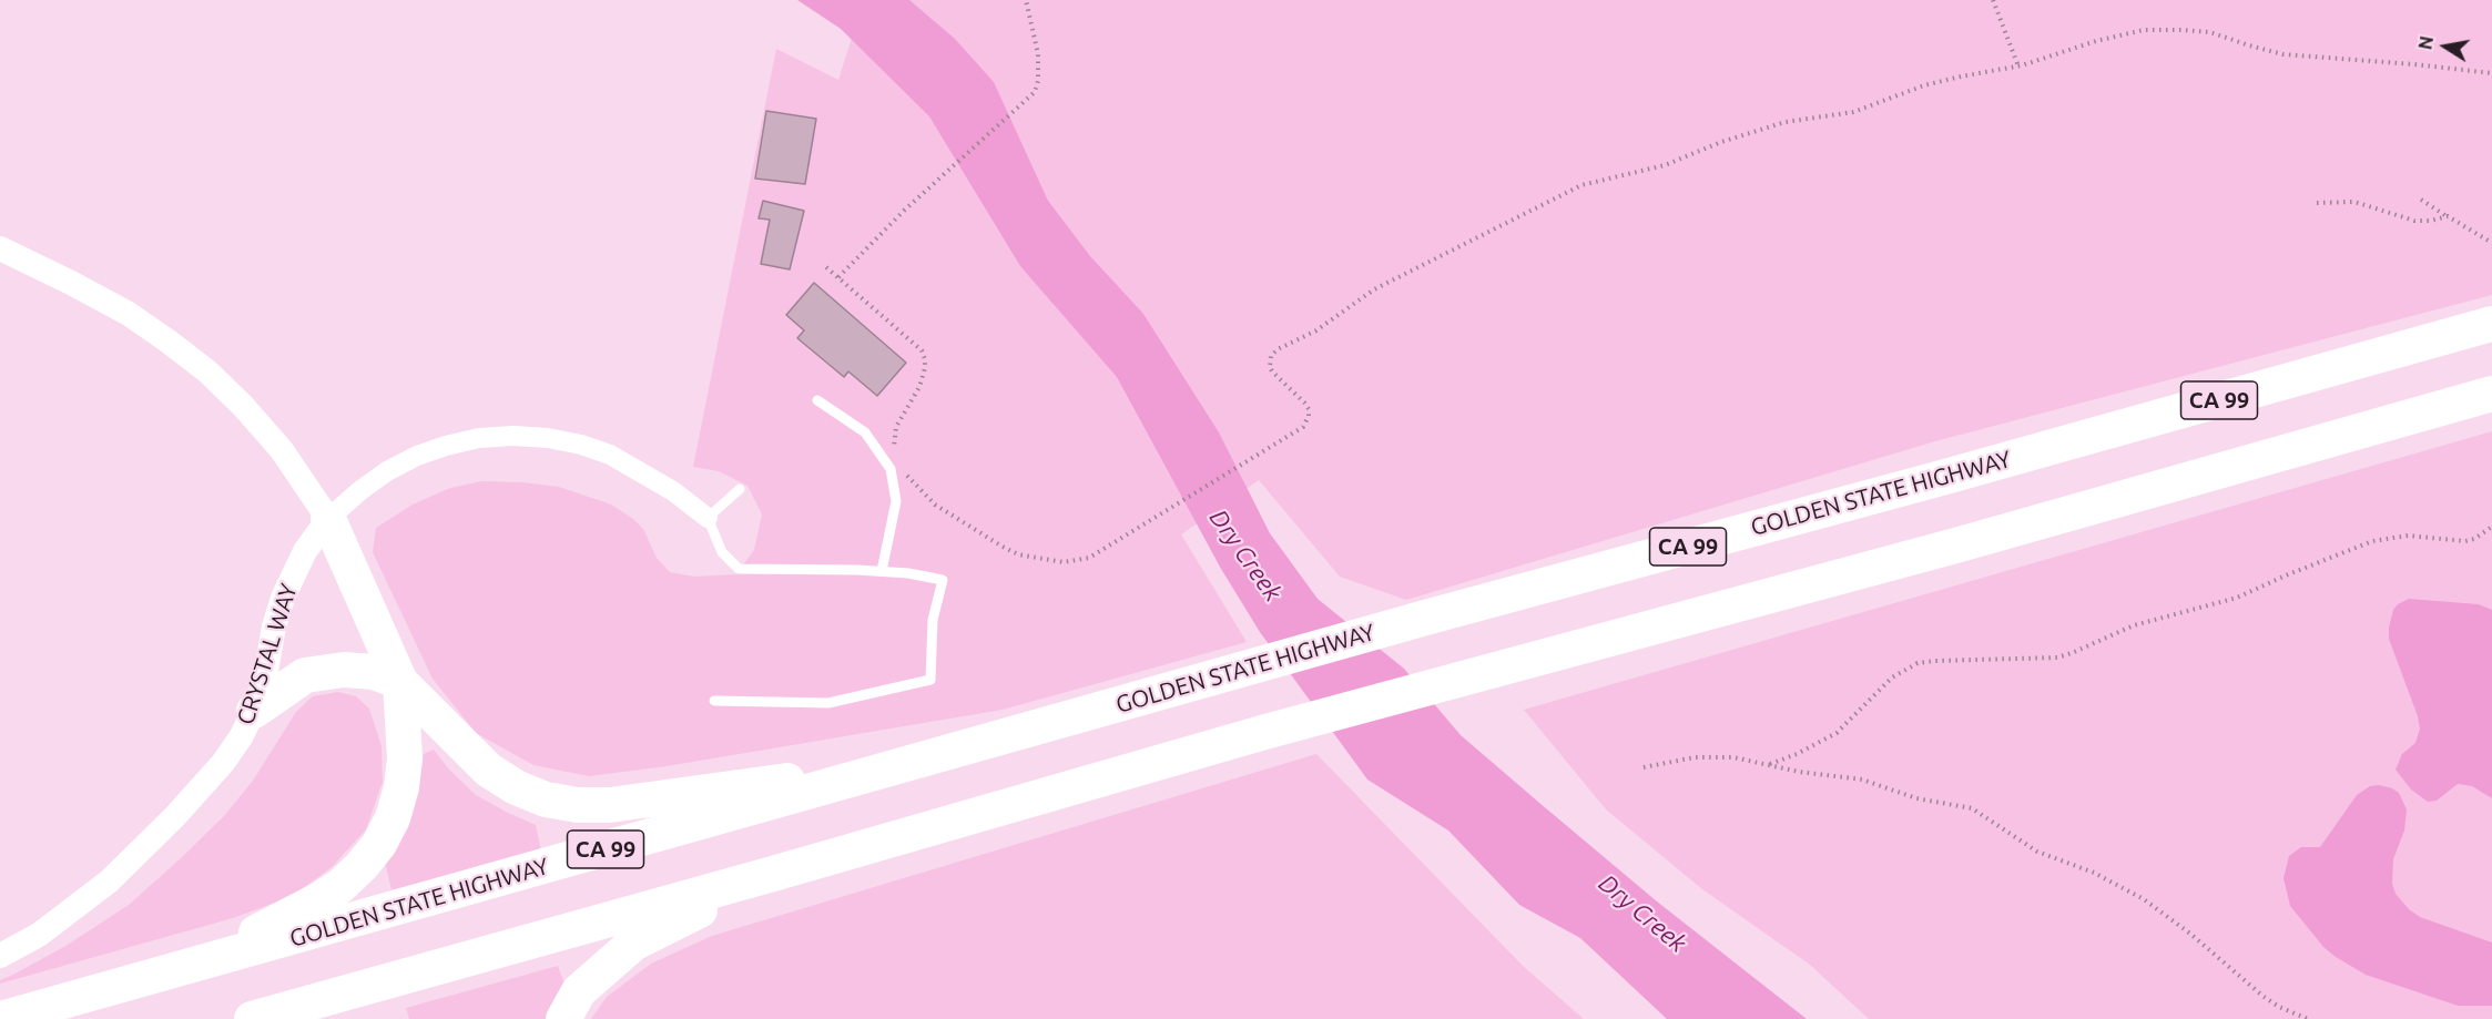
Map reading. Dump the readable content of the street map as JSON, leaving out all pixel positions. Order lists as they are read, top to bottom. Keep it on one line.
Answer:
{"streets":{"highway":["CA 99","GOLDEN STATE HIGHWAY"],"street":["CRYSTAL WAY"]},"water":["Dry Creek"],"north":"left"}
